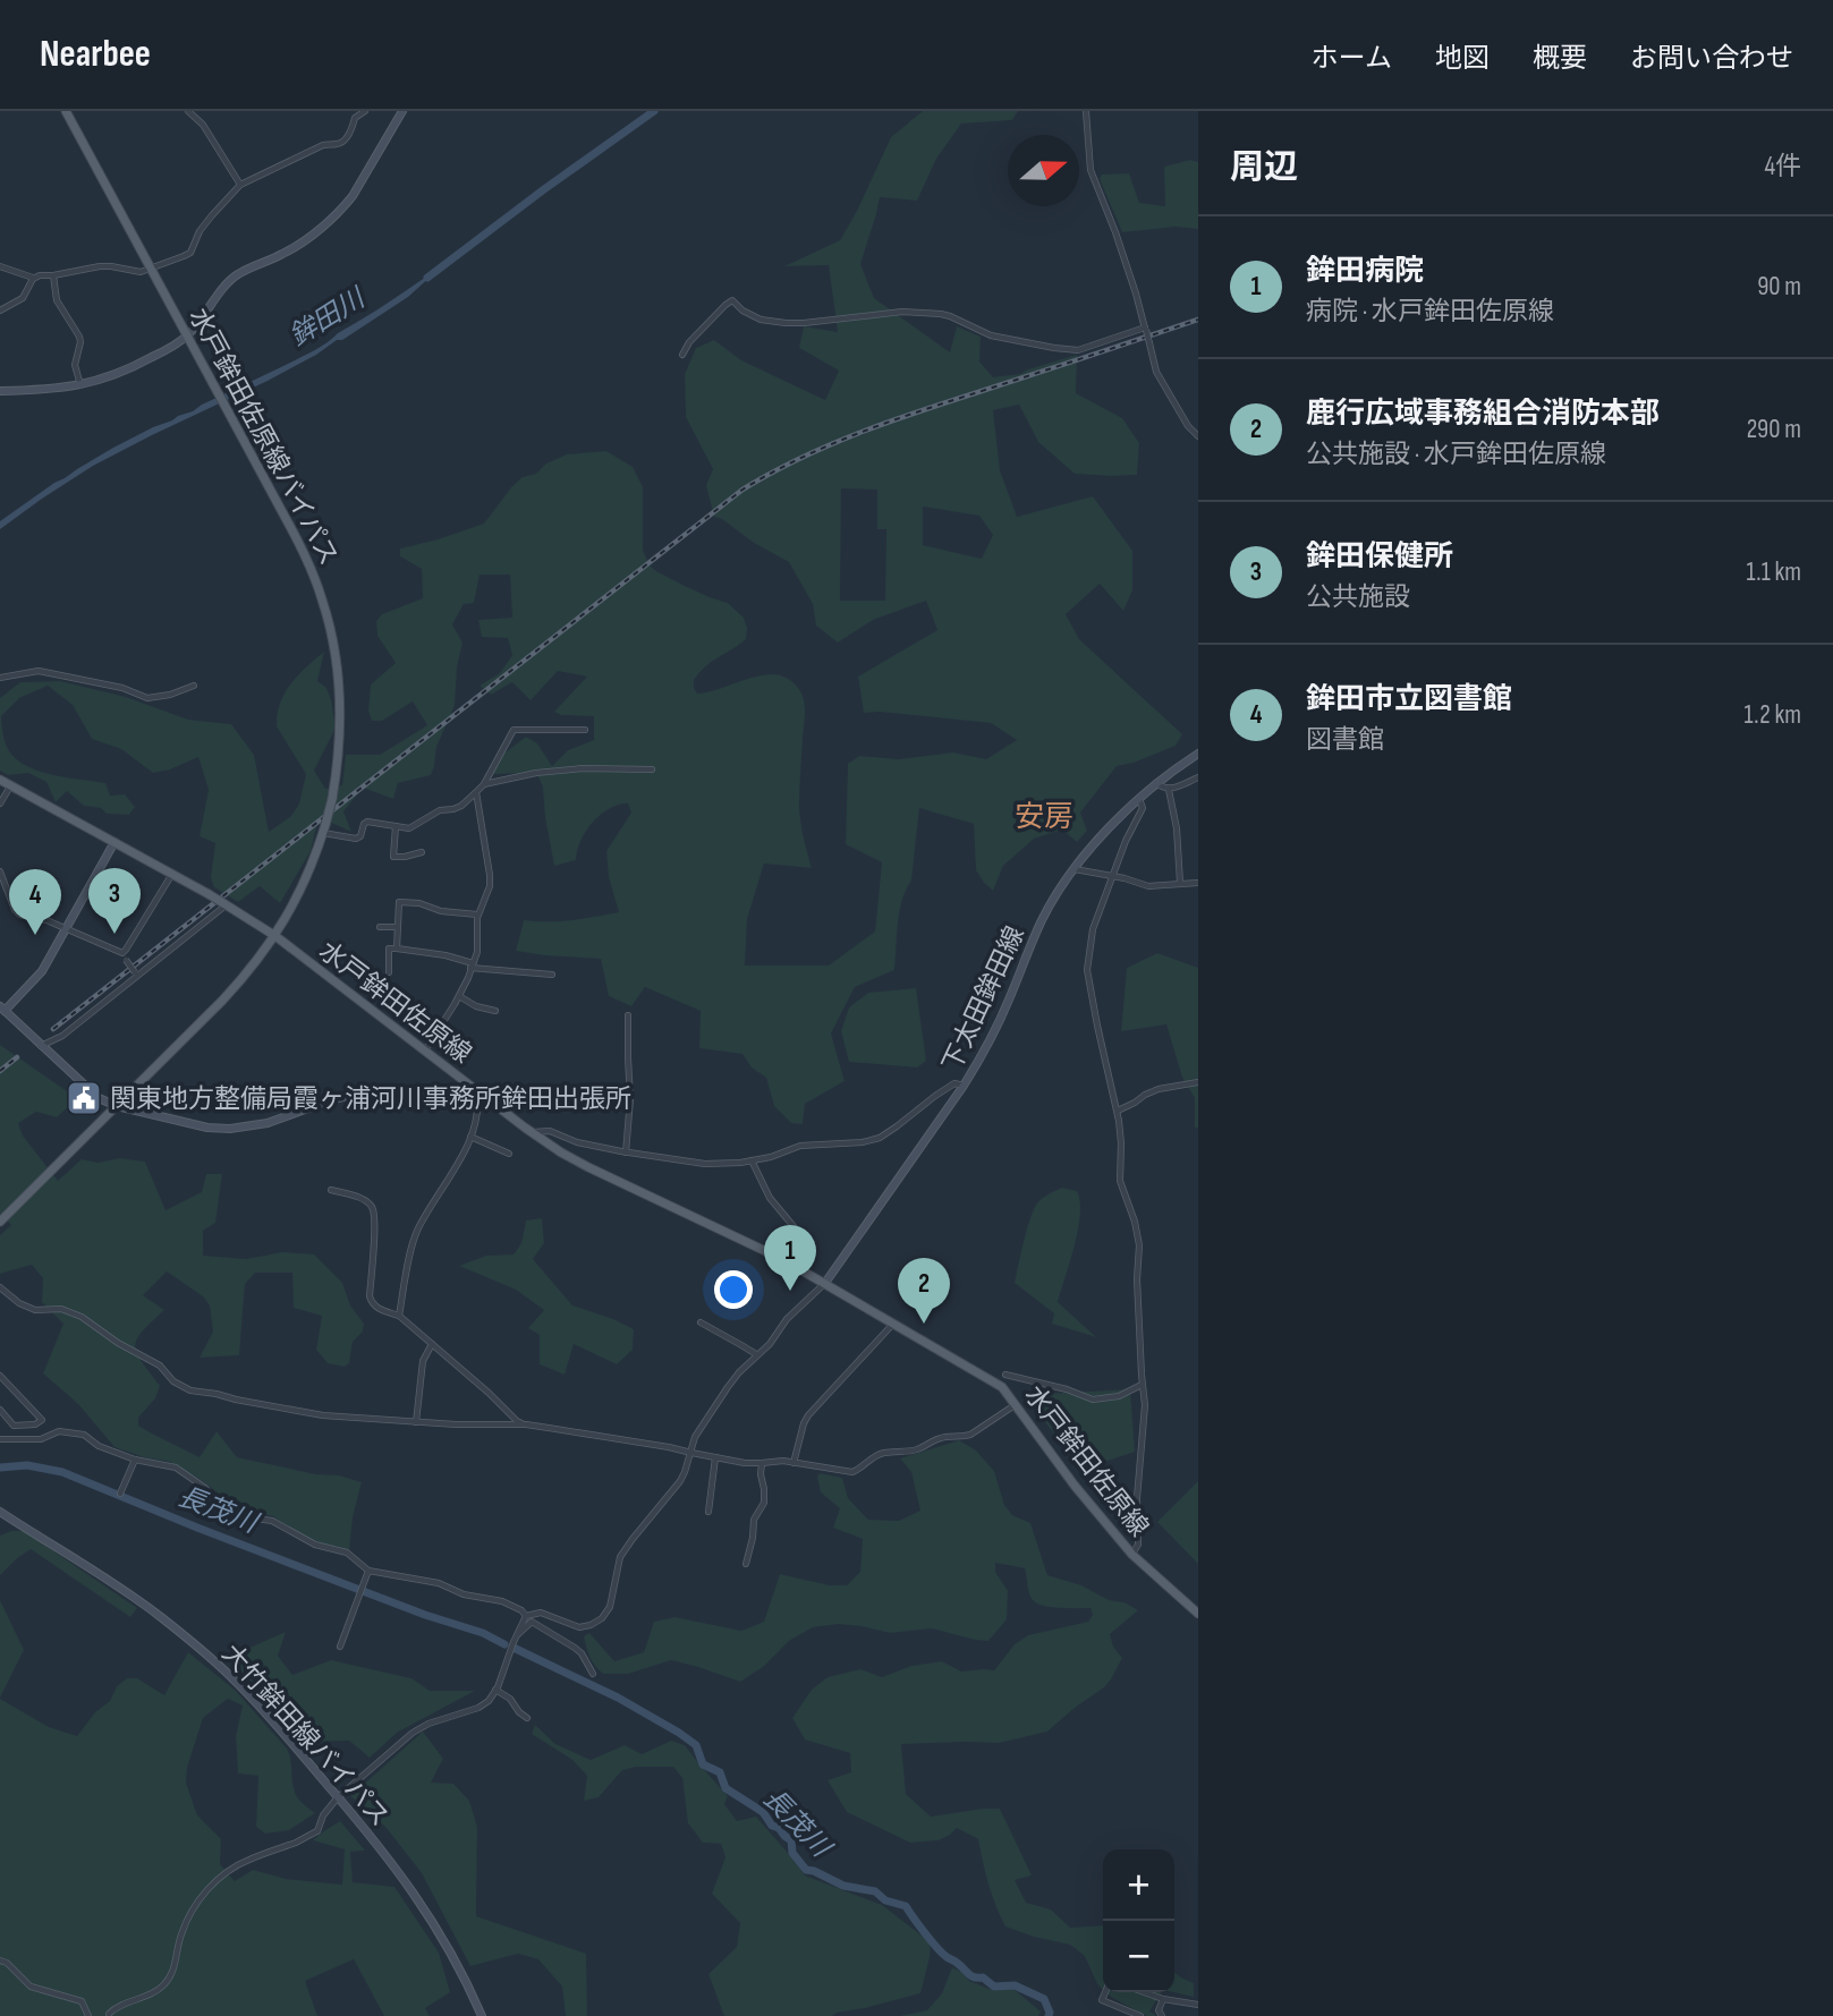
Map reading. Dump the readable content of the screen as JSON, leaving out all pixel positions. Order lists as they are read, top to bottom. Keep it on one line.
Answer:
{"streets":{"main road":["水戸鉾田佐原線バイパス","下太田鉾田線","水戸鉾田佐原線","大竹鉾田線バイパス"]},"crossings":[["水戸鉾田佐原線バイパス","水戸鉾田佐原線"],["下太田鉾田線","水戸鉾田佐原線"]],"districts":["安房"],"water":["鉾田川","長茂川"],"places":{"public building":["関東地方整備局霞ヶ浦河川事務所鉾田出張所"]},"north":"right","page":{"header":"Nearbee","nav":["ホーム","地図","概要","お問い合わせ"],"heading":["周辺","4件"],"list":[{"mark":"1","name":"鉾田病院","note":"病院 · 水戸鉾田佐原線","value":"90 m"},{"mark":"2","name":"鹿行広域事務組合消防本部","note":"公共施設 · 水戸鉾田佐原線","value":"290 m"},{"mark":"3","name":"鉾田保健所","note":"公共施設","value":"1.1 km"},{"mark":"4","name":"鉾田市立図書館","note":"図書館","value":"1.2 km"}],"pins":["3","4","1","2"],"map_buttons":["+","−"]}}
